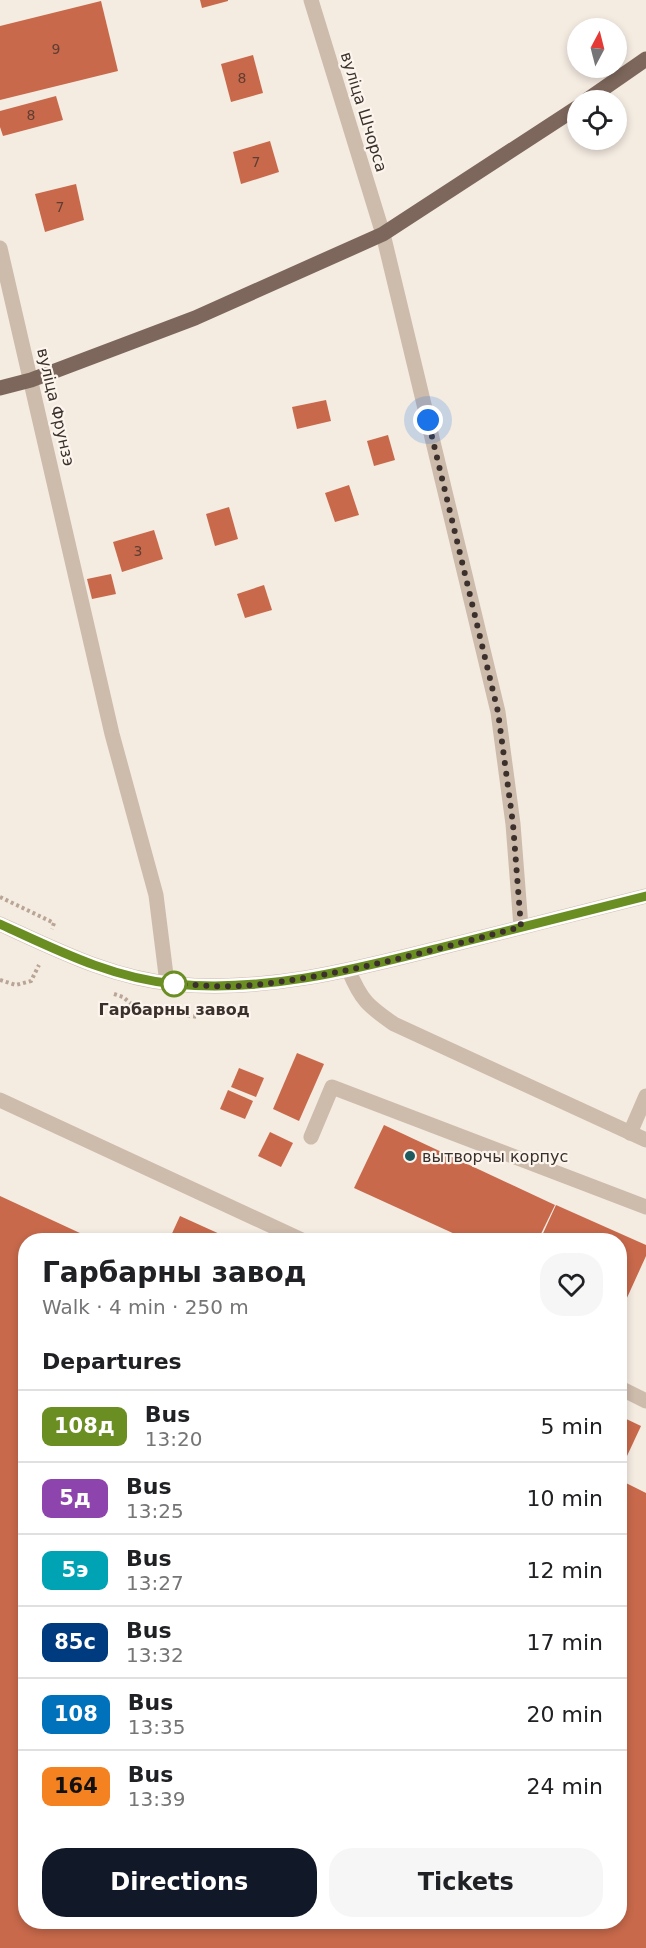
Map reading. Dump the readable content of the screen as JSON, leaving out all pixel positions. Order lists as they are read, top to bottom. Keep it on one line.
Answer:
{"streets":{"street":["вуліца Шчорса","вуліца Фрунзэ"]},"places":["Гарбарны завод","вытворчы корпус"],"lines":["bus line 108д"],"house_numbers":["9","8","8","7","7","3"],"north":"top","page":{"heading":[["Гарбарны завод","Walk · 4 min · 250 m"],"Departures"],"list":[{"mark":"108д","name":"Bus","note":"13:20","value":"5 min"},{"mark":"5д","name":"Bus","note":"13:25","value":"10 min"},{"mark":"5э","name":"Bus","note":"13:27","value":"12 min"},{"mark":"85с","name":"Bus","note":"13:32","value":"17 min"},{"mark":"108","name":"Bus","note":"13:35","value":"20 min"},{"mark":"164","name":"Bus","note":"13:39","value":"24 min"}],"buttons":["Directions","Tickets"]}}
